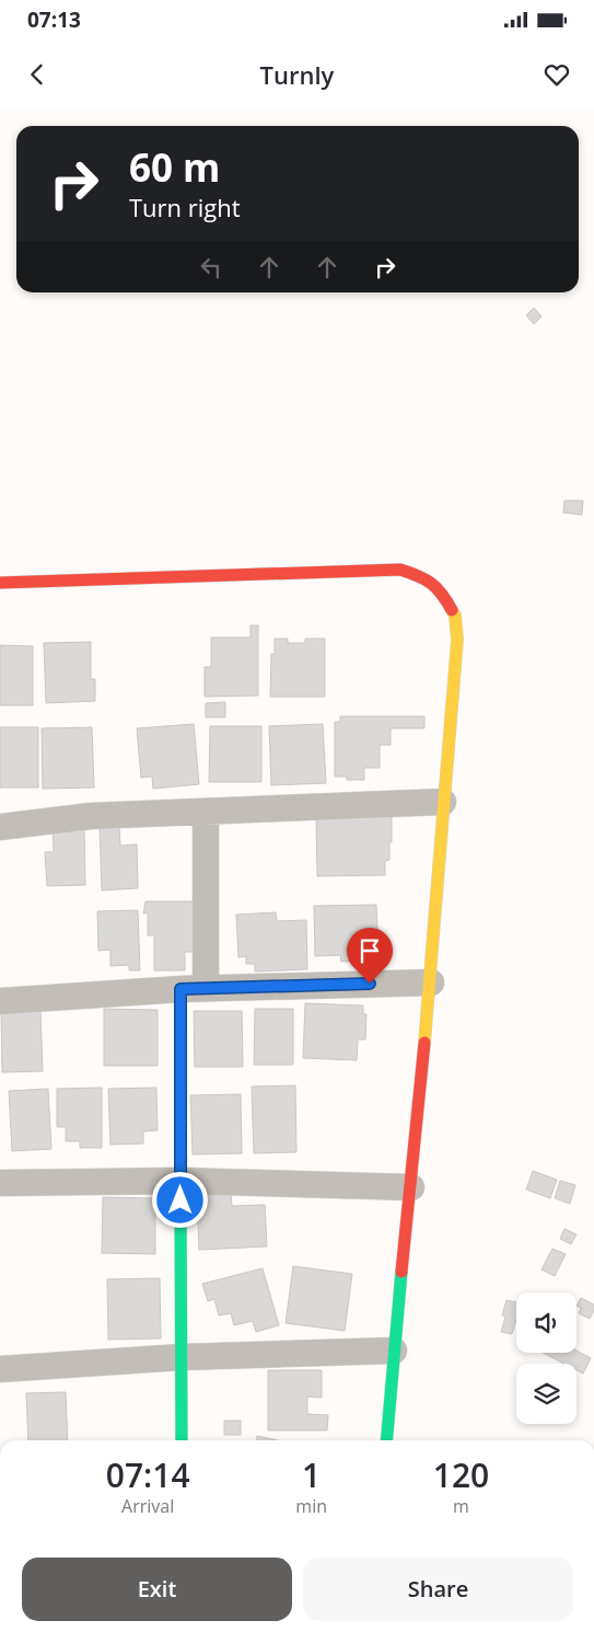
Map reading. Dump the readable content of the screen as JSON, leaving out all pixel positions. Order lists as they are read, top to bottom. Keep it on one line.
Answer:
{"page":{"status":"07:13","header":"Turnly","turn":["60 m","Turn right"],"eta":["07:14","Arrival","1","min","120","m"],"buttons":["Exit","Share"]}}
